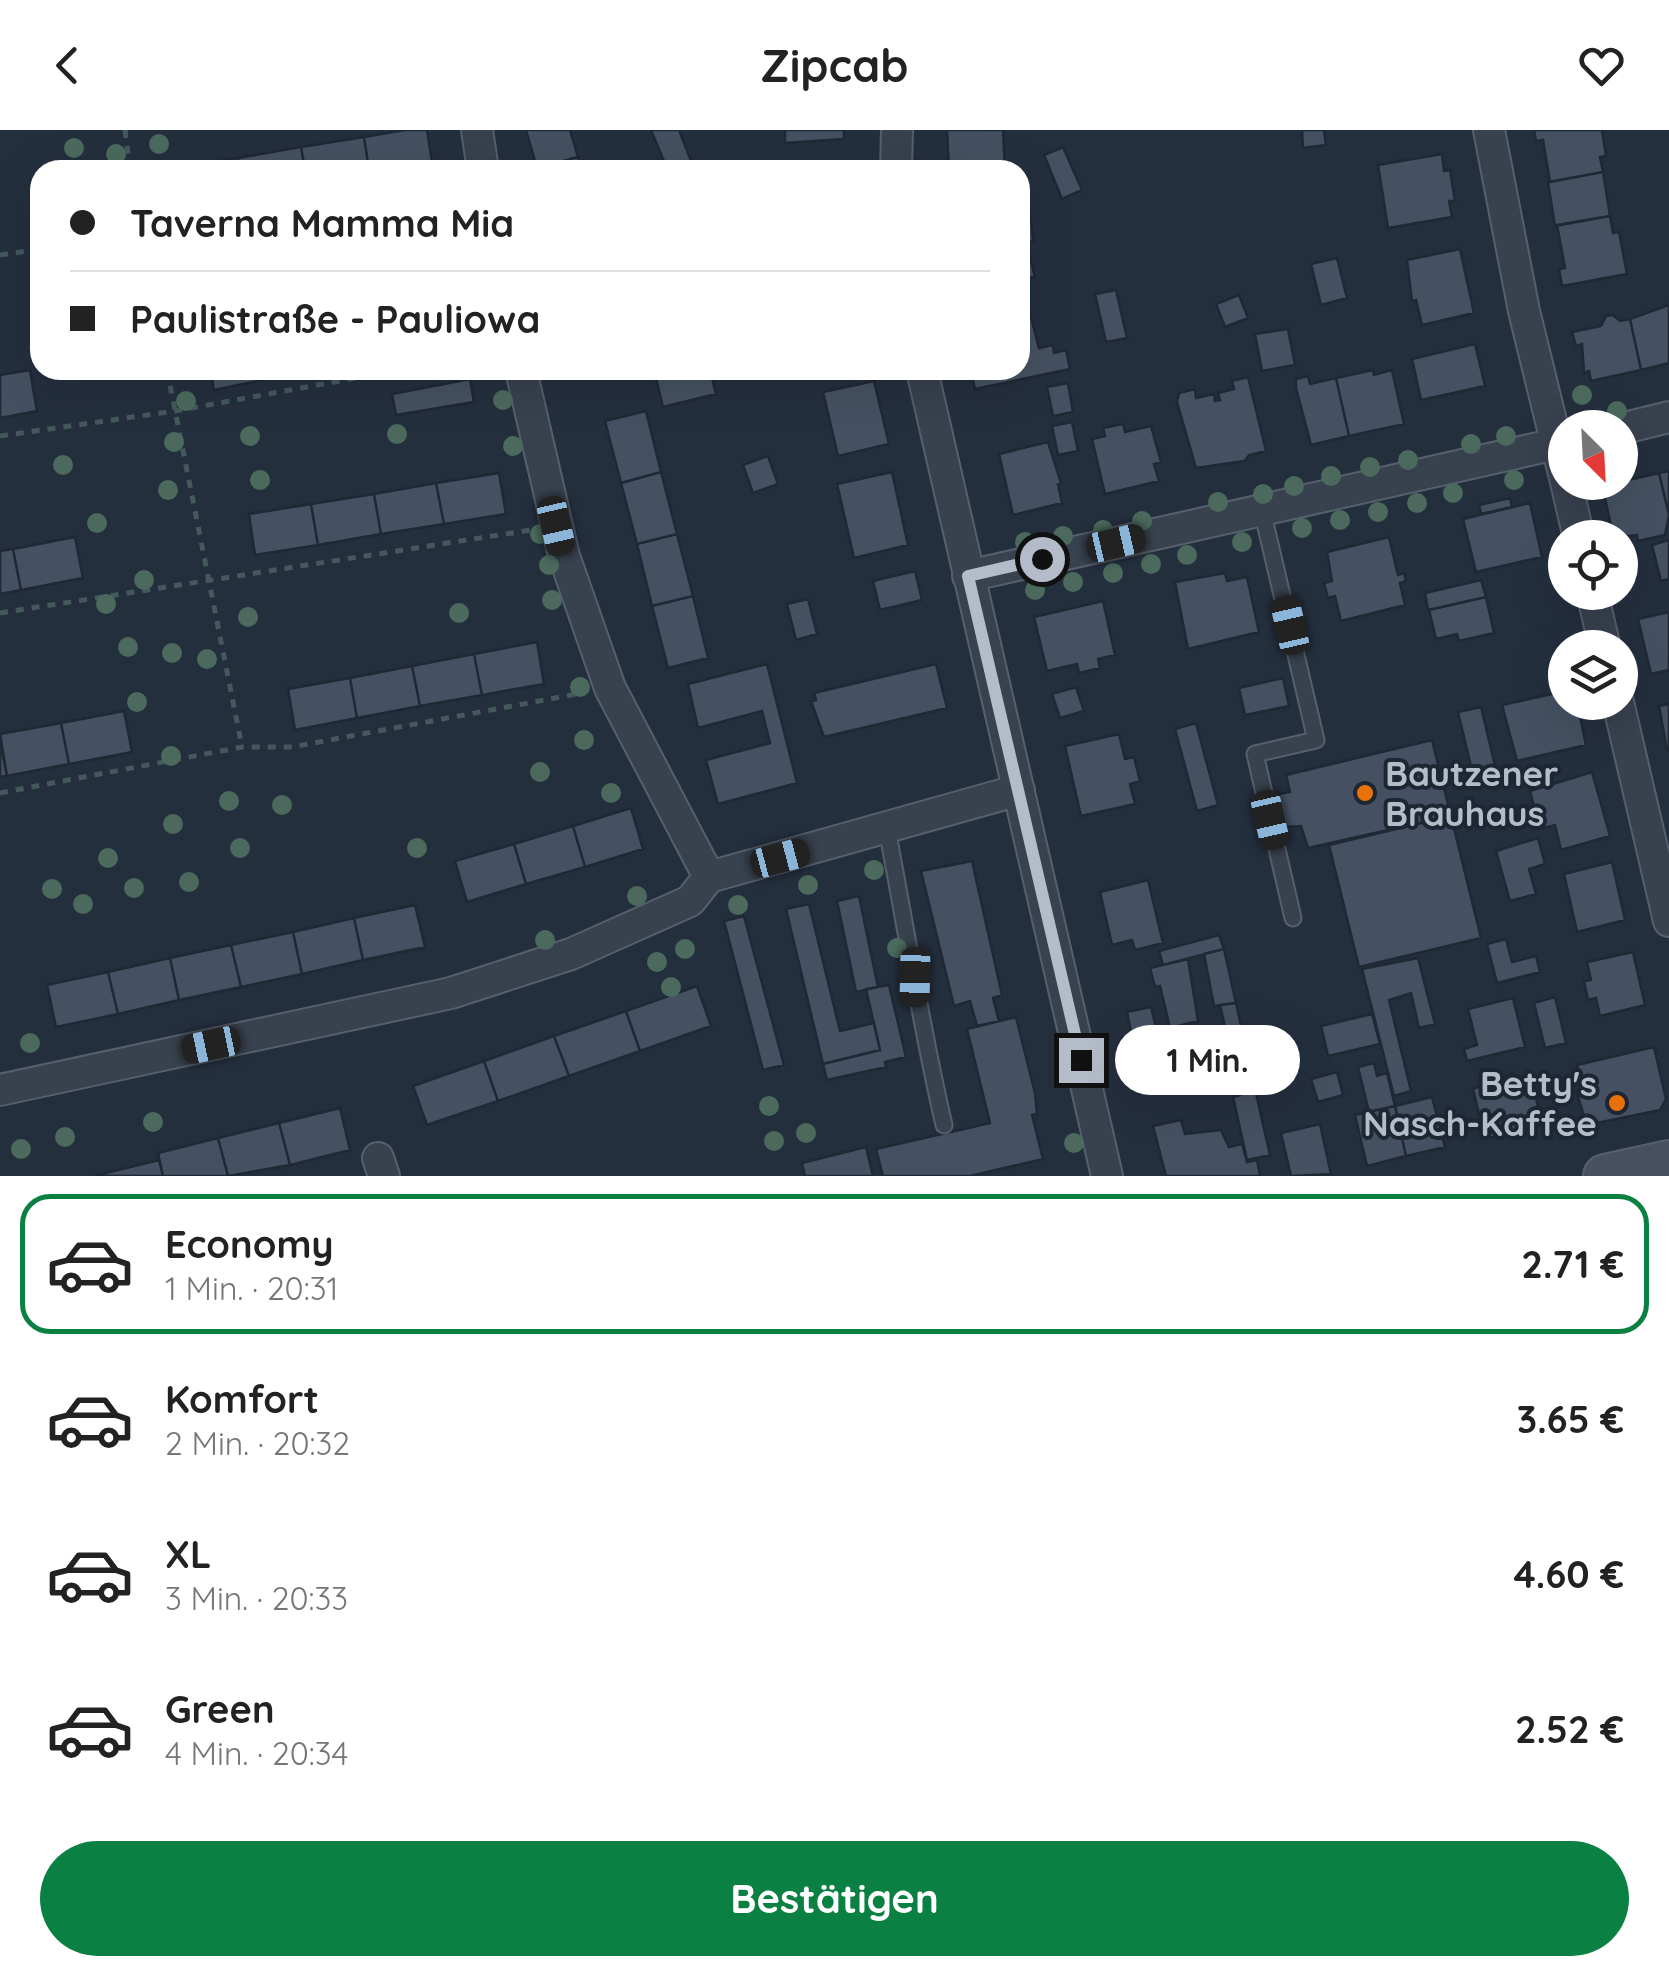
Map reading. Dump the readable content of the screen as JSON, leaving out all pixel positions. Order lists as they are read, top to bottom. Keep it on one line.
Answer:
{"places":["Bautzener Brauhaus","Betty's Nasch-Kaffee"],"north":"bottom right","page":{"header":"Zipcab","banner":["Taverna Mamma Mia","Paulistraße - Pauliowa"],"bubble":"1 Min.","list":[{"name":"Economy","note":"1 Min. · 20:31","value":"2.71 €"},{"name":"Komfort","note":"2 Min. · 20:32","value":"3.65 €"},{"name":"XL","note":"3 Min. · 20:33","value":"4.60 €"},{"name":"Green","note":"4 Min. · 20:34","value":"2.52 €"}],"buttons":"Bestätigen"}}
